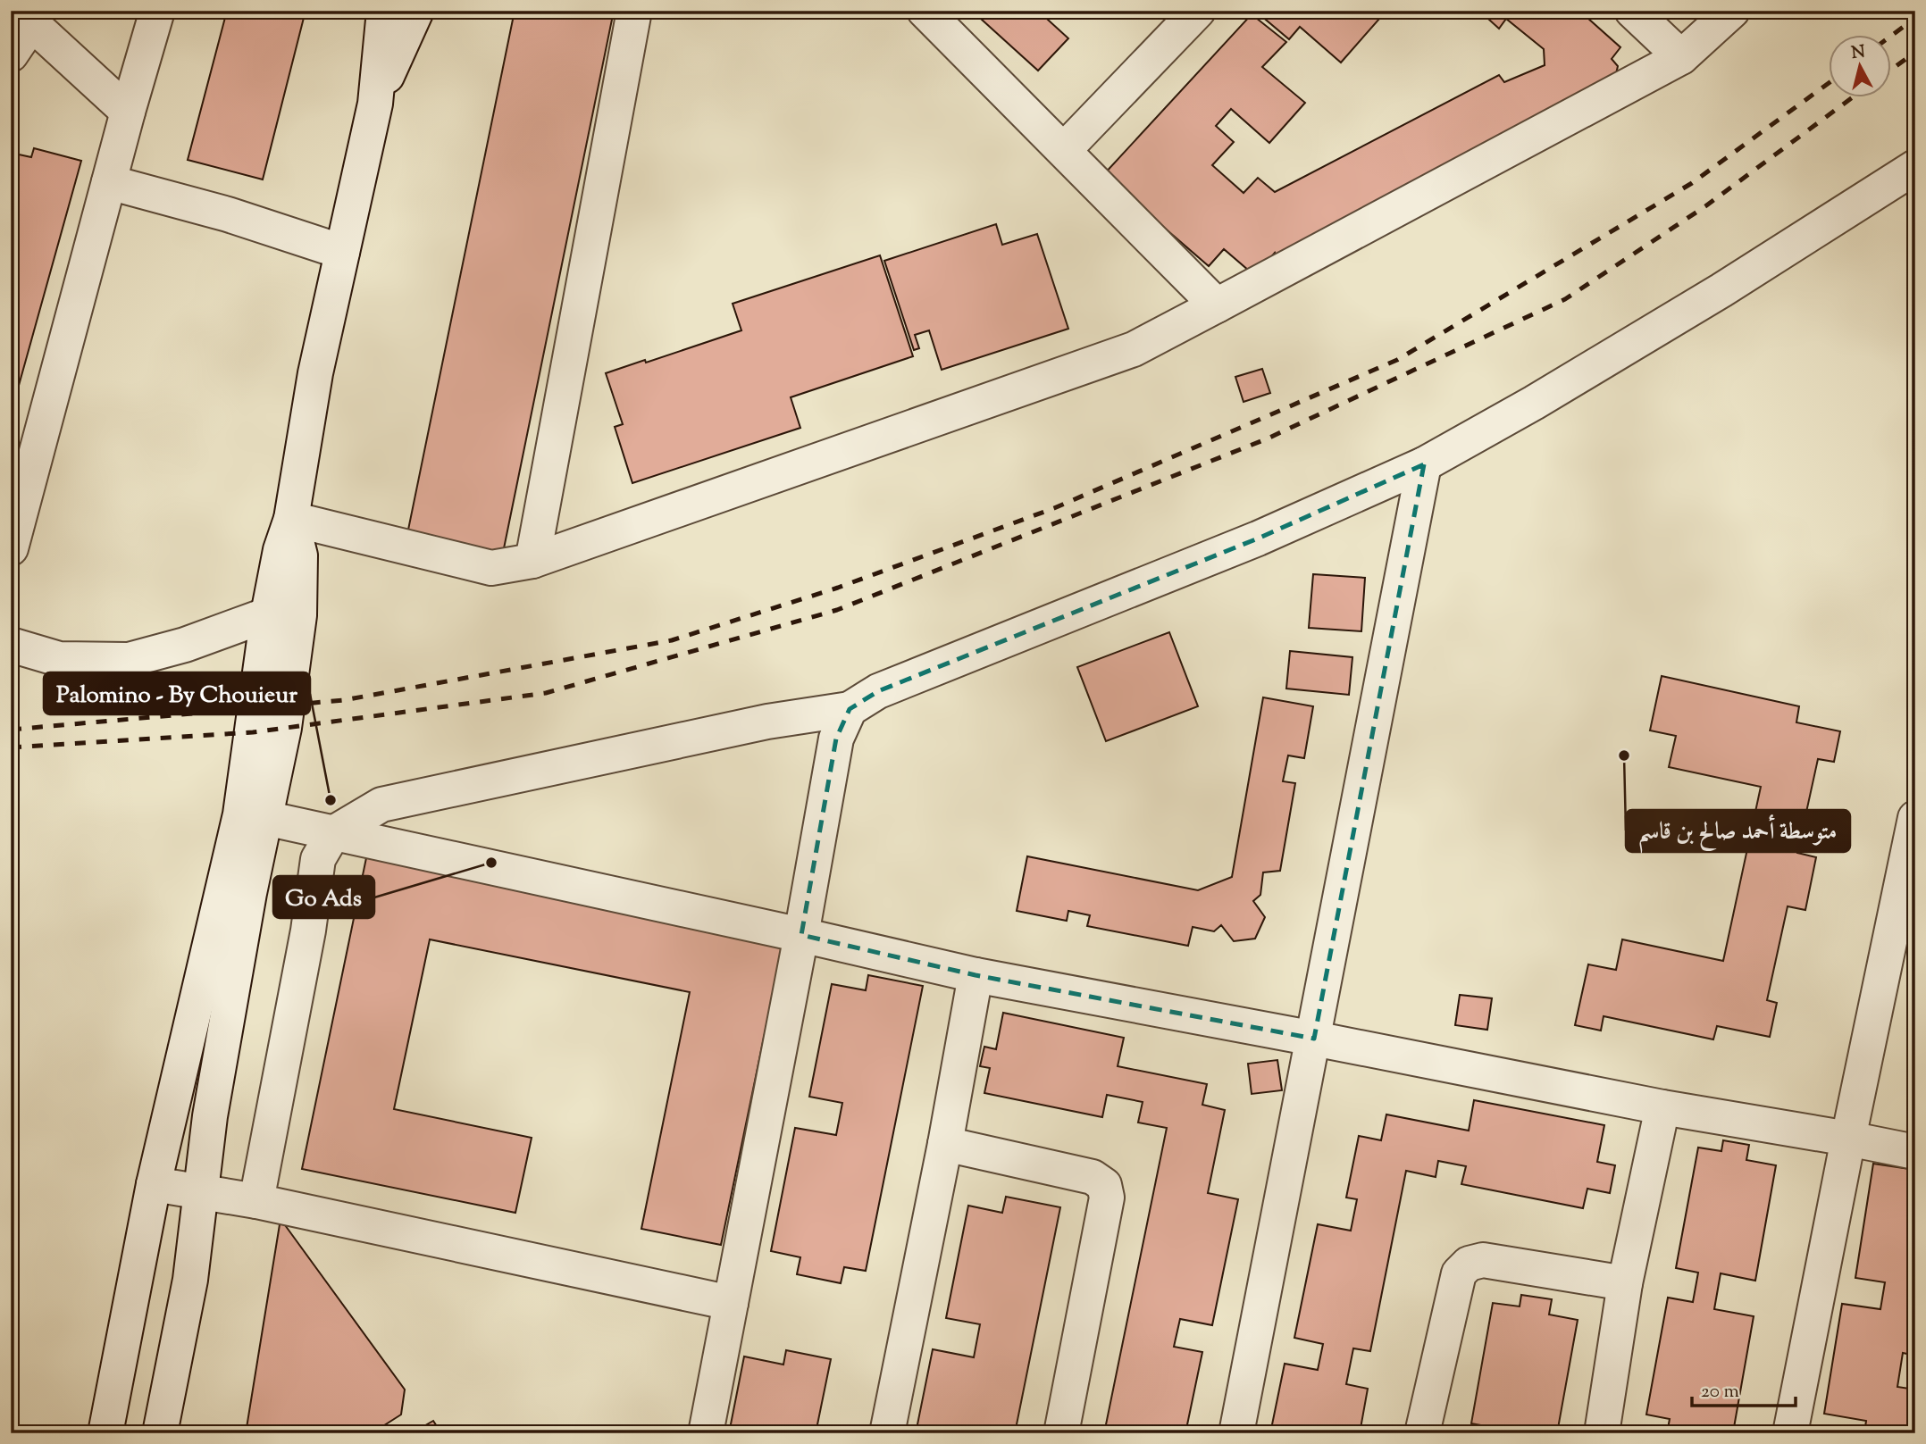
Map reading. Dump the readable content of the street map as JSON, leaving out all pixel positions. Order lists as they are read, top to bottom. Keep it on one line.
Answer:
{"places":["متوسطة أحمد صالح بن قاسم","Palomino - By Chouieur","Go Ads"],"scale_bar":"20 m","north":"top"}
